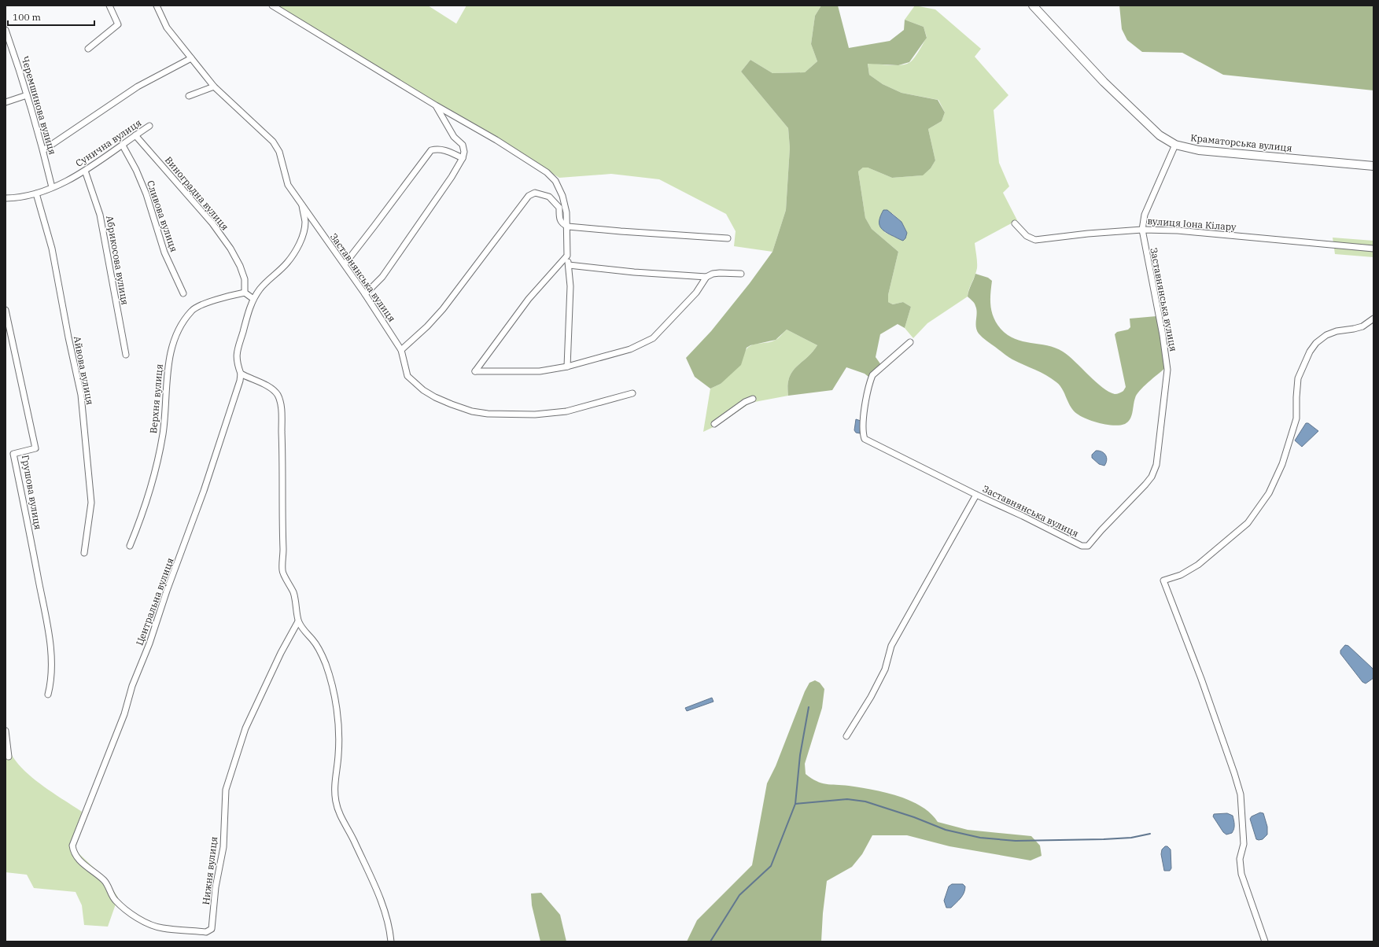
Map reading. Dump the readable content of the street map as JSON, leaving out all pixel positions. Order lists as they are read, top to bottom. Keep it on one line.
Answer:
{"streets":{"street":["Черемшинова вулиця","Сунична вулиця","Краматорська вулиця","Виноградна вулиця","Сливова вулиця","вулиця Іона Кілару","Абрикосова вулиця","Заставнянська вулиця","Айвова вулиця","Верхня вулиця","Грушова вулиця","Центральна вулиця","Нижня вулиця"]},"crossings":[["Черемшинова вулиця","Сунична вулиця"],["Сунична вулиця","Виноградна вулиця"],["Сунична вулиця","Сливова вулиця"],["Сунична вулиця","Абрикосова вулиця"],["Сунична вулиця","Айвова вулиця"],["Краматорська вулиця","Заставнянська вулиця"],["Виноградна вулиця","Верхня вулиця"],["вулиця Іона Кілару","Заставнянська вулиця"],["Центральна вулиця","Нижня вулиця"]],"scale_bar":"100 m"}
